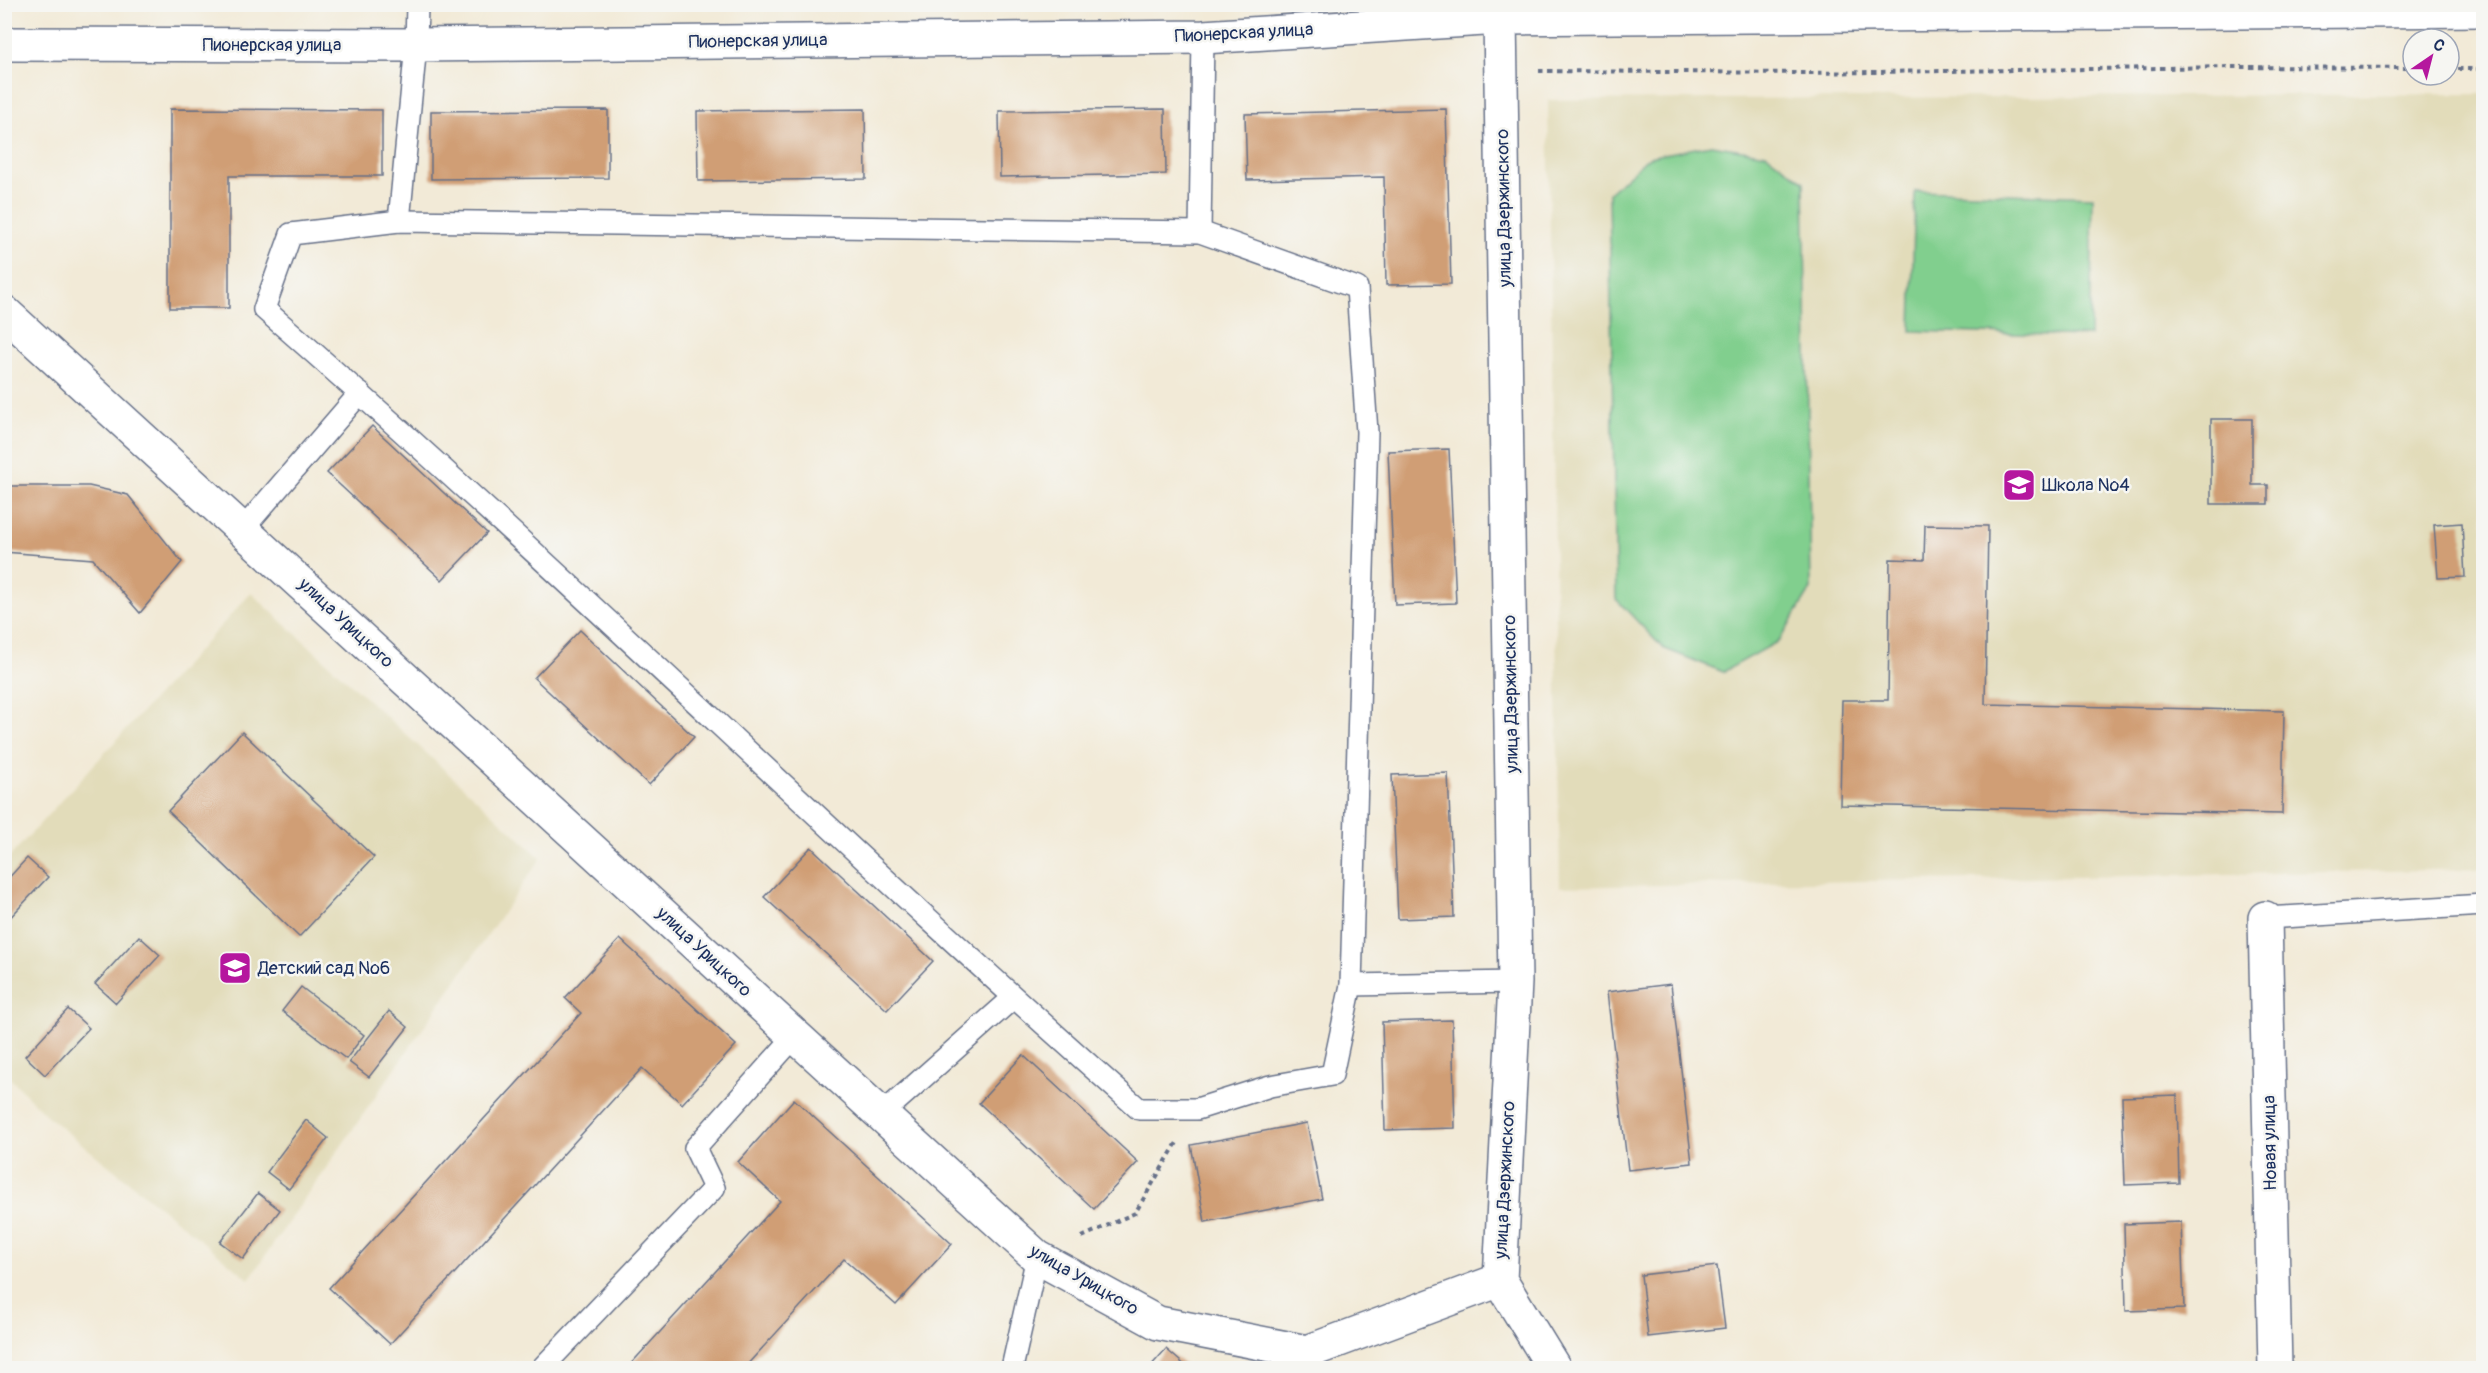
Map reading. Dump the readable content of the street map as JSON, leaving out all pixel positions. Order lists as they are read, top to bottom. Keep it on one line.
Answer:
{"streets":{"street":["Пионерская улица","улица Дзержинского","улица Урицкого","Новая улица"]},"crossings":[["Пионерская улица","улица Дзержинского"],["улица Дзержинского","улица Урицкого"]],"places":{"school or university":["Школа №4","Детский сад №6"]},"north":"top right"}
